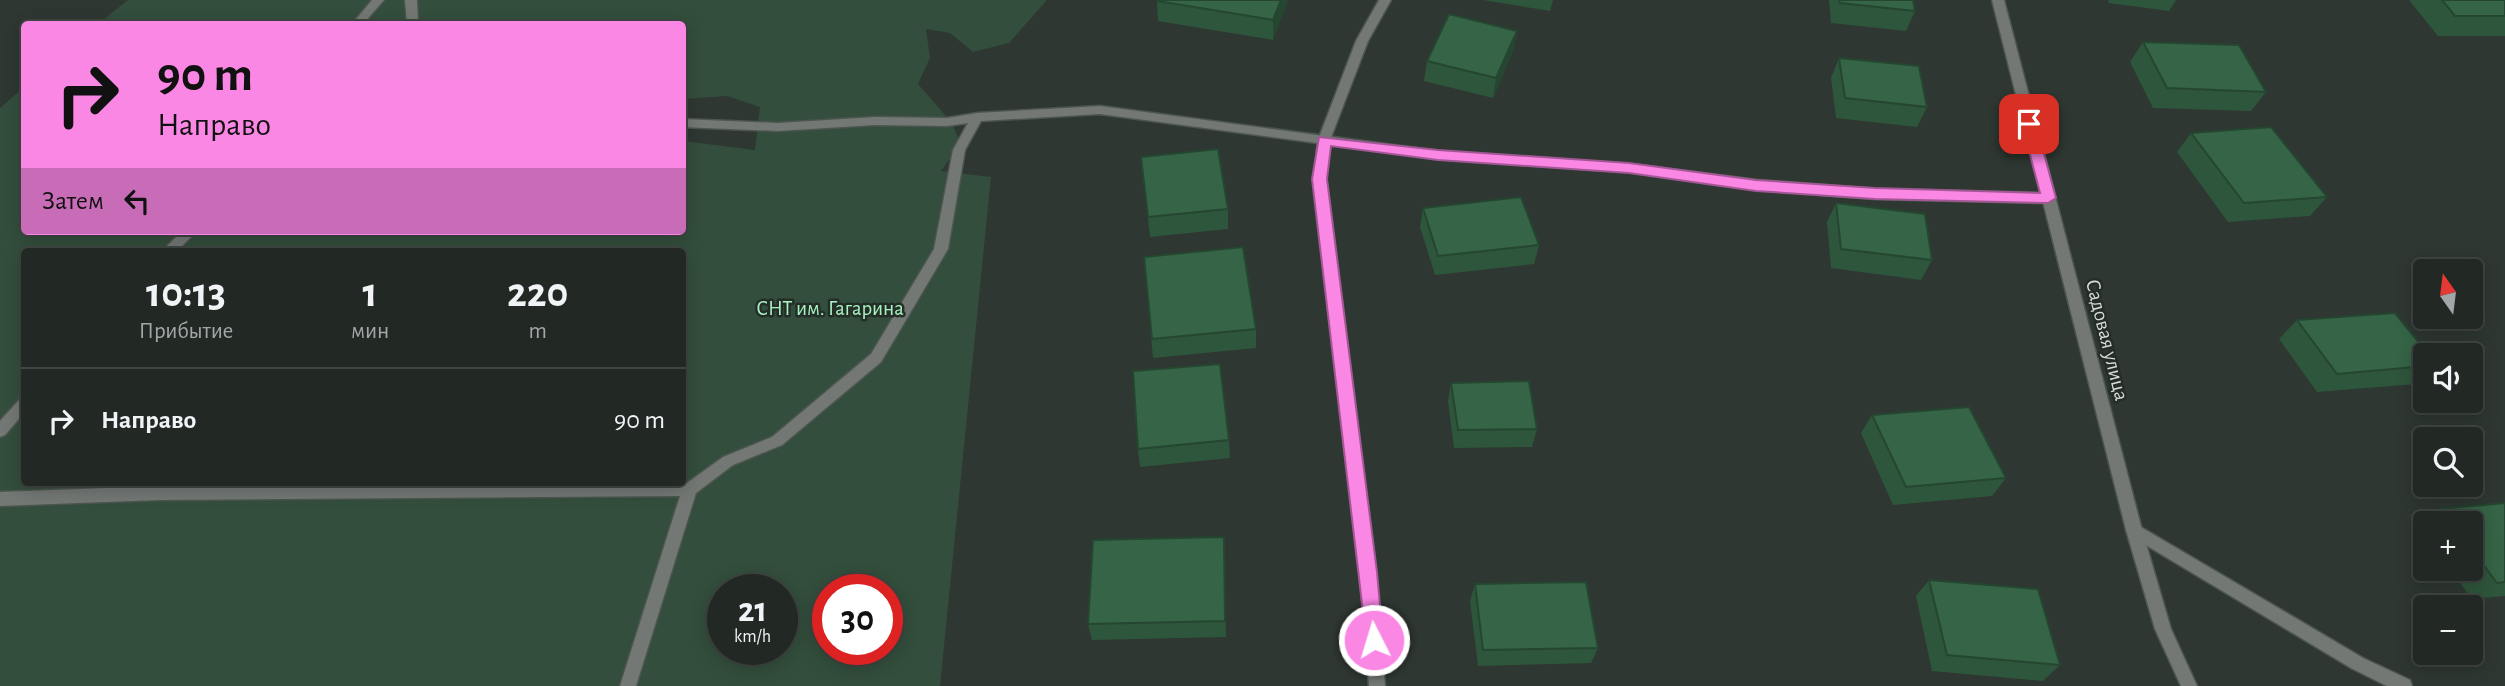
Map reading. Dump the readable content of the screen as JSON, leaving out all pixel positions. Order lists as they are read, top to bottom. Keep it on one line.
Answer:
{"streets":{"street":["Садовая улица"]},"parks":["СНТ им. Гагарина"],"north":"top","page":{"turn":["90 m","Направо"],"then":"Затем","eta":["10:13","Прибытие","1","мин","220","m"],"map_buttons":["+","−"],"list":[{"name":"Направо","value":"90 m"}],"speed":"21 km/h","limit":"30"}}
